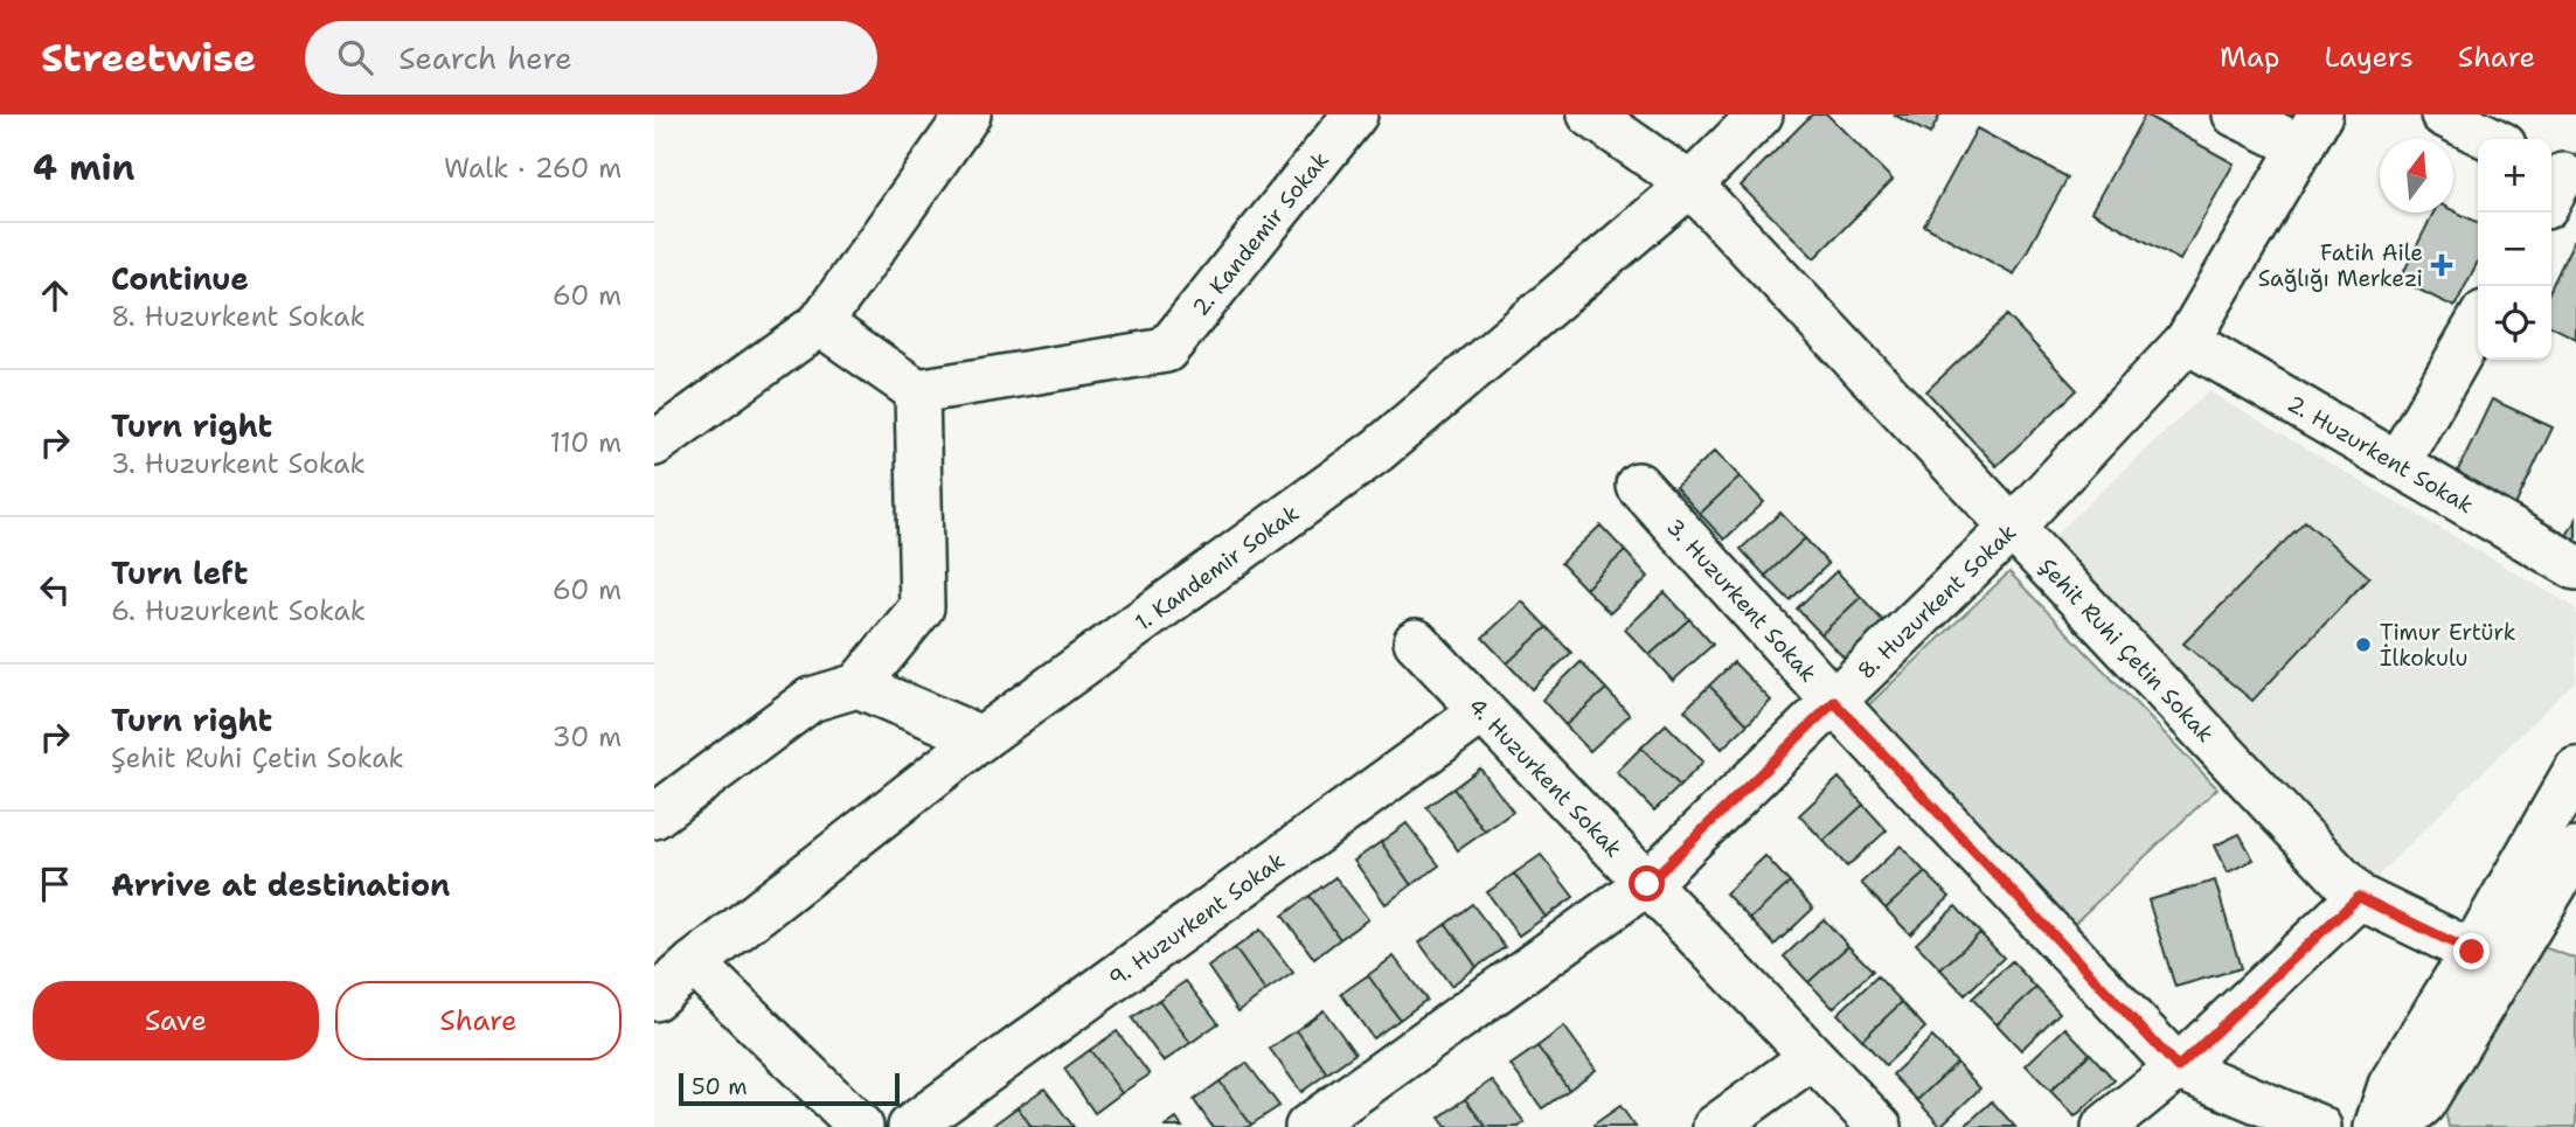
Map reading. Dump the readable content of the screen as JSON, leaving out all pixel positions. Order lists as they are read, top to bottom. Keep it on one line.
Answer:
{"streets":{"street":["2. Kandemir Sokak","2. Huzurkent Sokak","1. Kandemir Sokak","3. Huzurkent Sokak","8. Huzurkent Sokak","Şehit Ruhi Çetin Sokak","4. Huzurkent Sokak","9. Huzurkent Sokak"]},"crossings":[["2. Huzurkent Sokak","8. Huzurkent Sokak"],["1. Kandemir Sokak","Şehit Ruhi Çetin Sokak"],["3. Huzurkent Sokak","8. Huzurkent Sokak"],["8. Huzurkent Sokak","Şehit Ruhi Çetin Sokak"],["8. Huzurkent Sokak","4. Huzurkent Sokak"],["4. Huzurkent Sokak","9. Huzurkent Sokak"]],"places":{"health":["Fatih Aile Sağlığı Merkezi"],"other":["Timur Ertürk İlkokulu"]},"scale_bar":"50 m","north":"top","page":{"header":"Streetwise","search":"Search here","nav":["Map","Layers","Share"],"heading":["4 min","Walk · 260 m"],"map_buttons":["+","−"],"list":[["Continue","8. Huzurkent Sokak","60 m"],["Turn right","3. Huzurkent Sokak","110 m"],["Turn left","6. Huzurkent Sokak","60 m"],["Turn right","Şehit Ruhi Çetin Sokak","30 m"],"Arrive at destination"],"buttons":["Save","Share"],"scale":"50 m"}}
